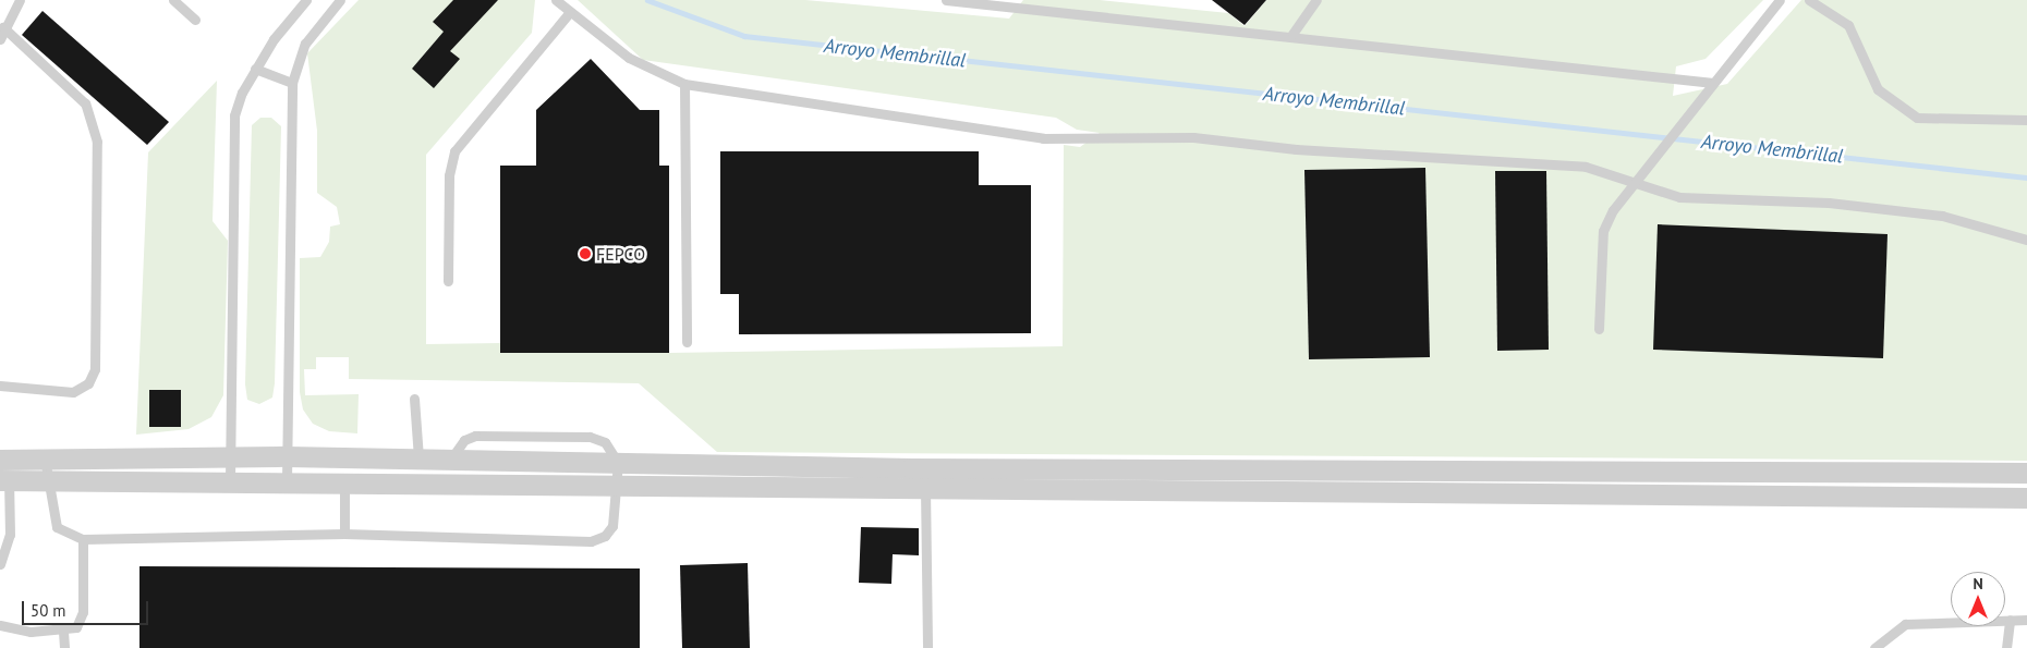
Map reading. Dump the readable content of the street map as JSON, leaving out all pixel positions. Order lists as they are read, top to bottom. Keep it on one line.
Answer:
{"water":["Arroyo Membrillal"],"places":["FEPCO"],"scale_bar":"50 m","north":"top"}
